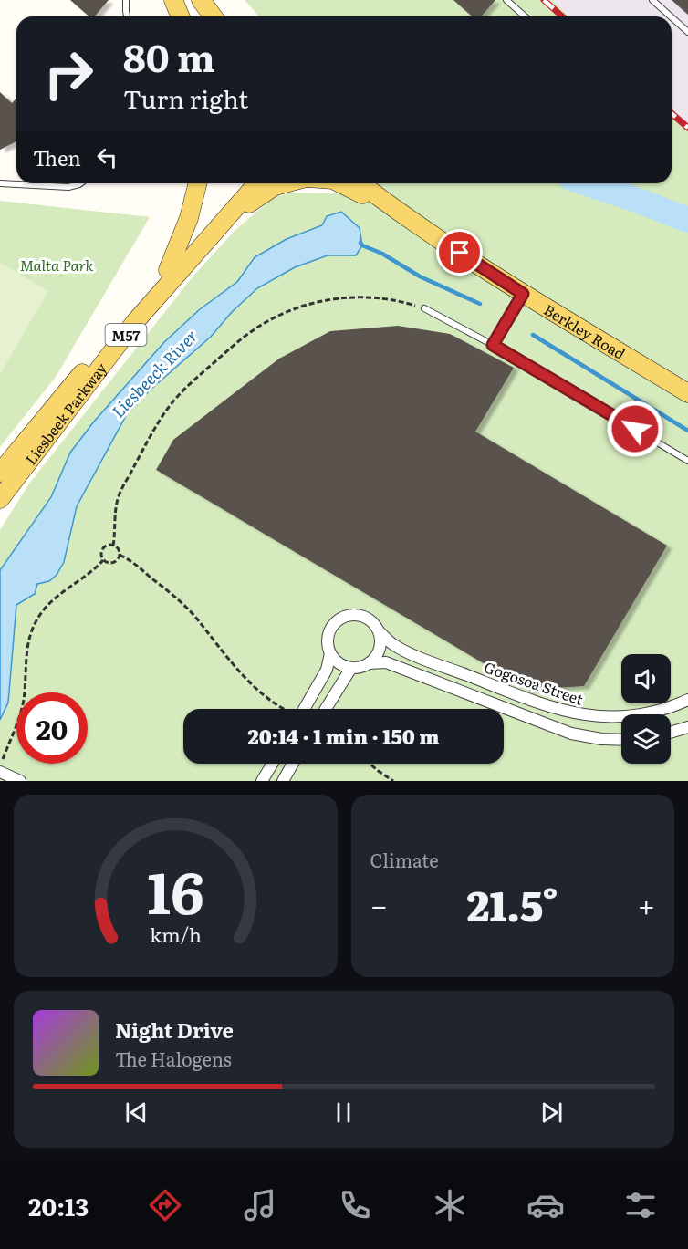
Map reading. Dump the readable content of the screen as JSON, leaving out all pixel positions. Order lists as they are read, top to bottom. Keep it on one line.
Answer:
{"streets":{"main road":["Berkley Road","M57","Liesbeek Parkway"],"street":["Gogosoa Street"]},"water":["Liesbeeck River"],"parks":["Malta Park"],"page":{"turn":["80 m","Turn right"],"then":"Then","limit":"20","trip":"20:14 · 1 min · 150 m","tile":"Climate","heat":["−","21.5°","+"],"song":["Night Drive","The Halogens"],"tabs":"20:13","gauge":["16","km/h"]}}
